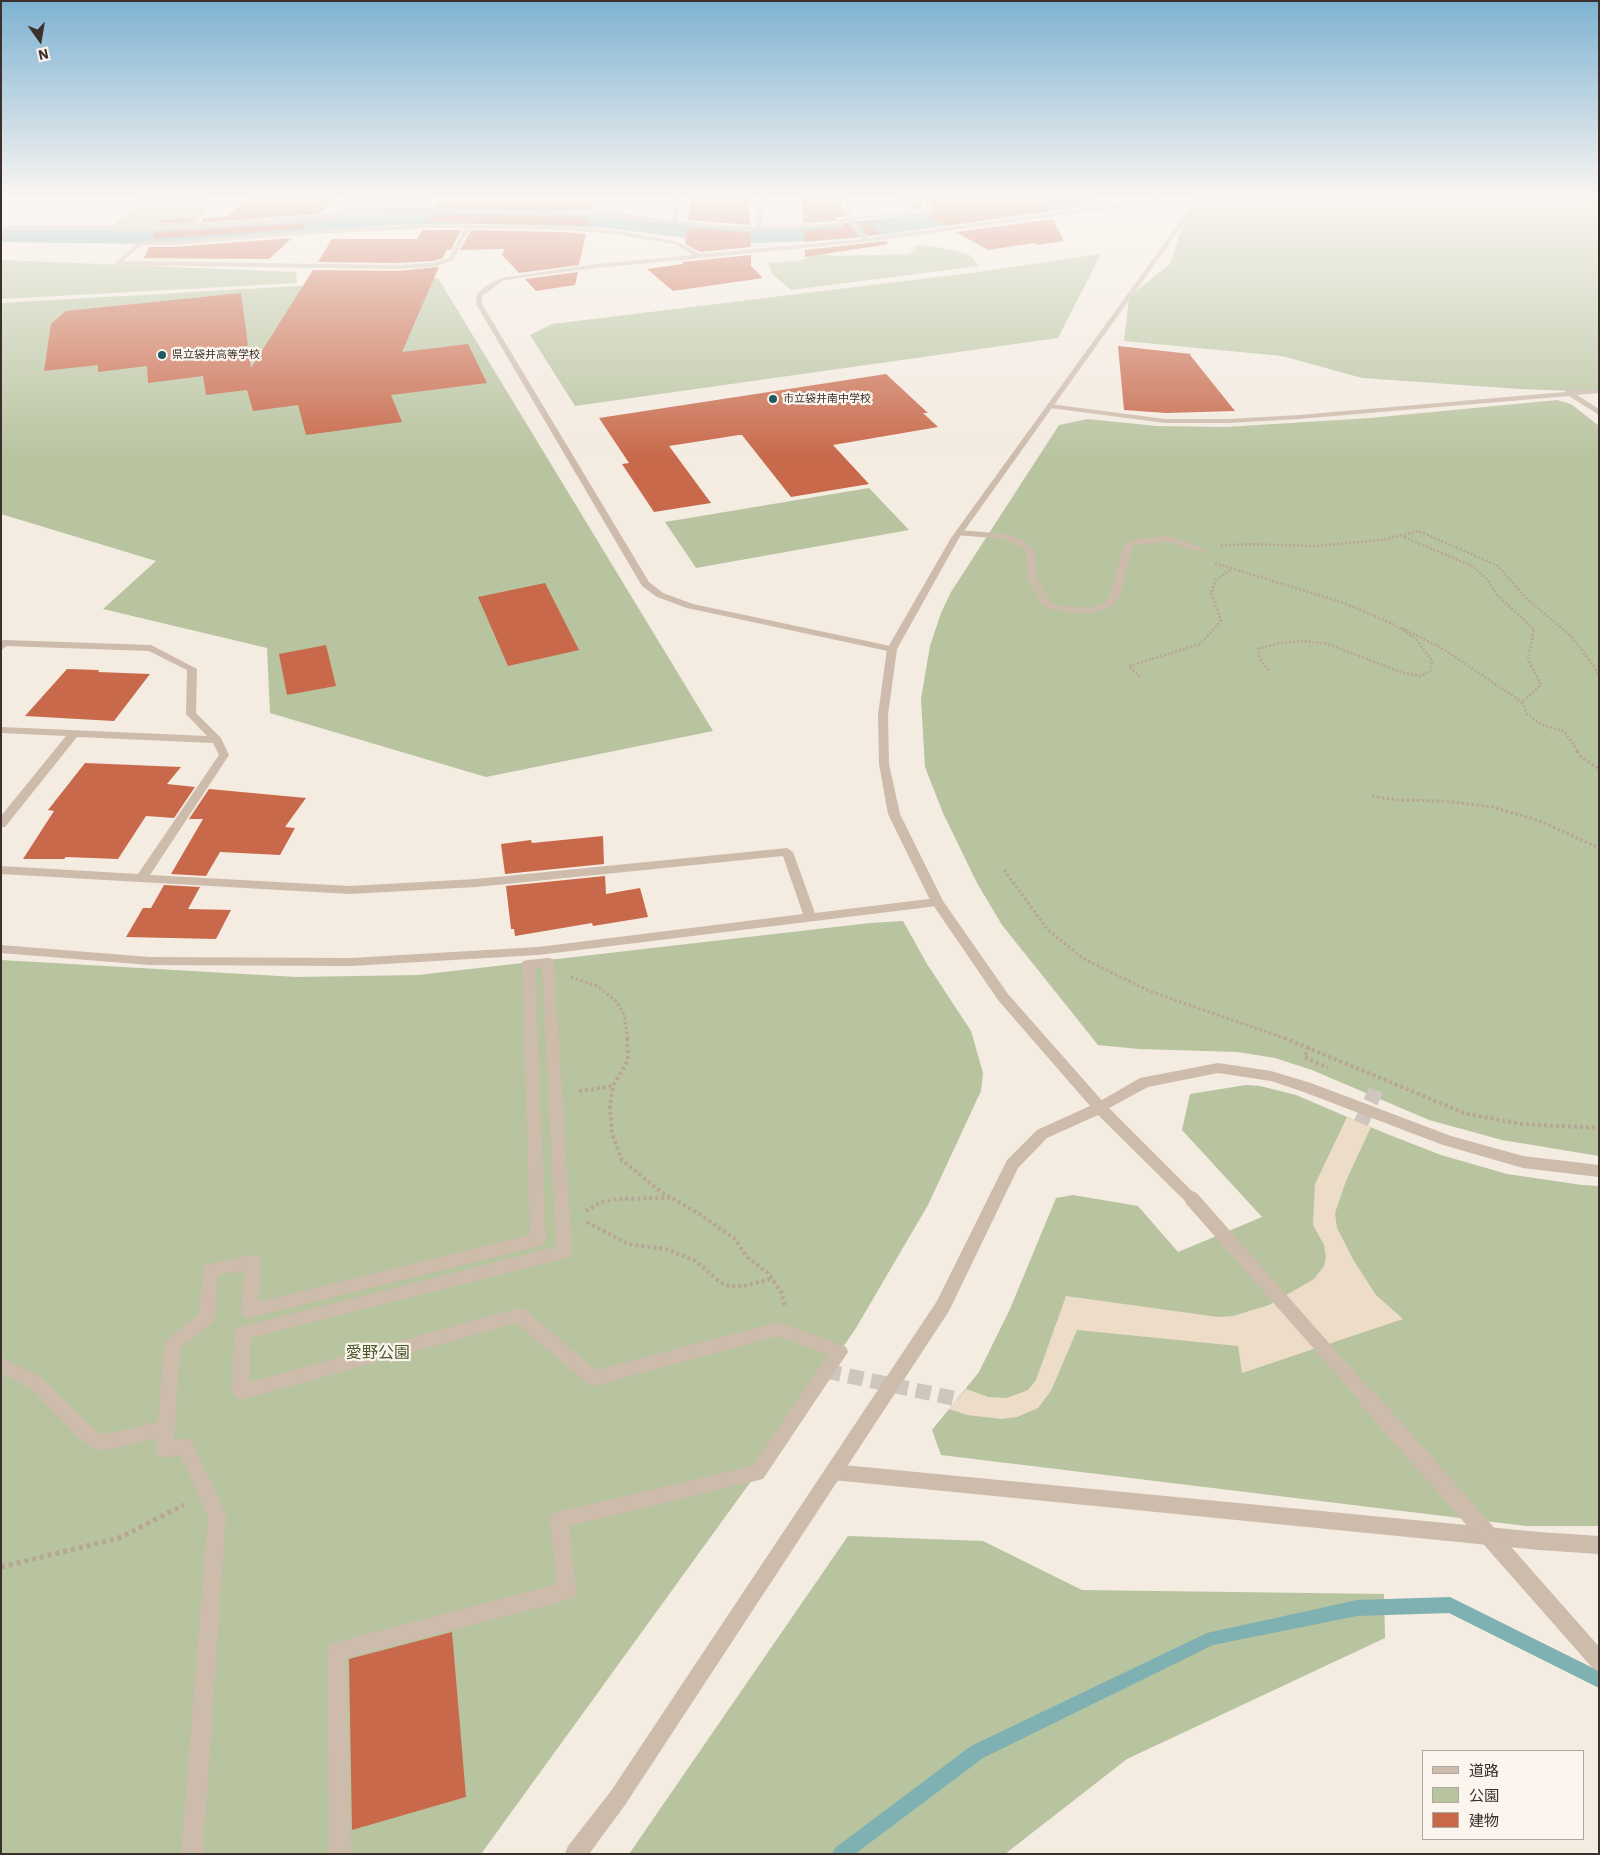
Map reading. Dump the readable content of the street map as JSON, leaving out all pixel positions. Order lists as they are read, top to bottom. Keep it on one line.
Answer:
{"parks":["愛野公園"],"places":["県立袋井高等学校","市立袋井南中学校"],"legend":["道路","公園","建物"],"north":"bottom"}
